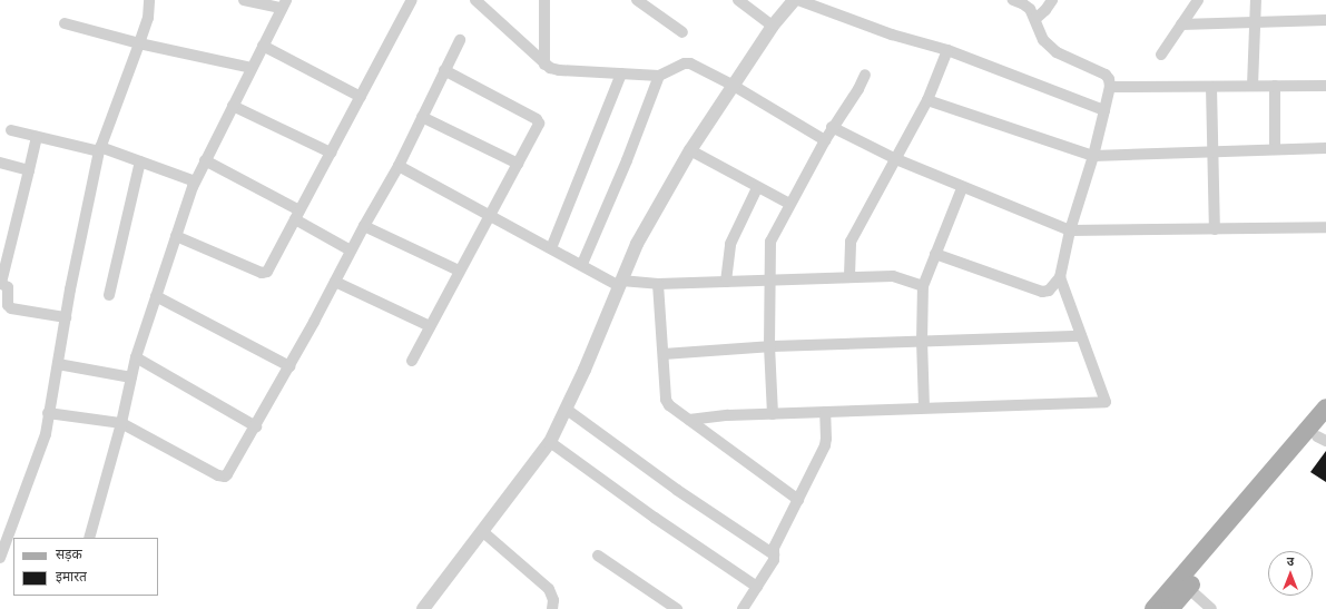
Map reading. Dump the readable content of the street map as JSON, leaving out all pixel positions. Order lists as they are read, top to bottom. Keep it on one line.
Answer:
{"legend":["सड़क","इमारत"],"north":"top"}
